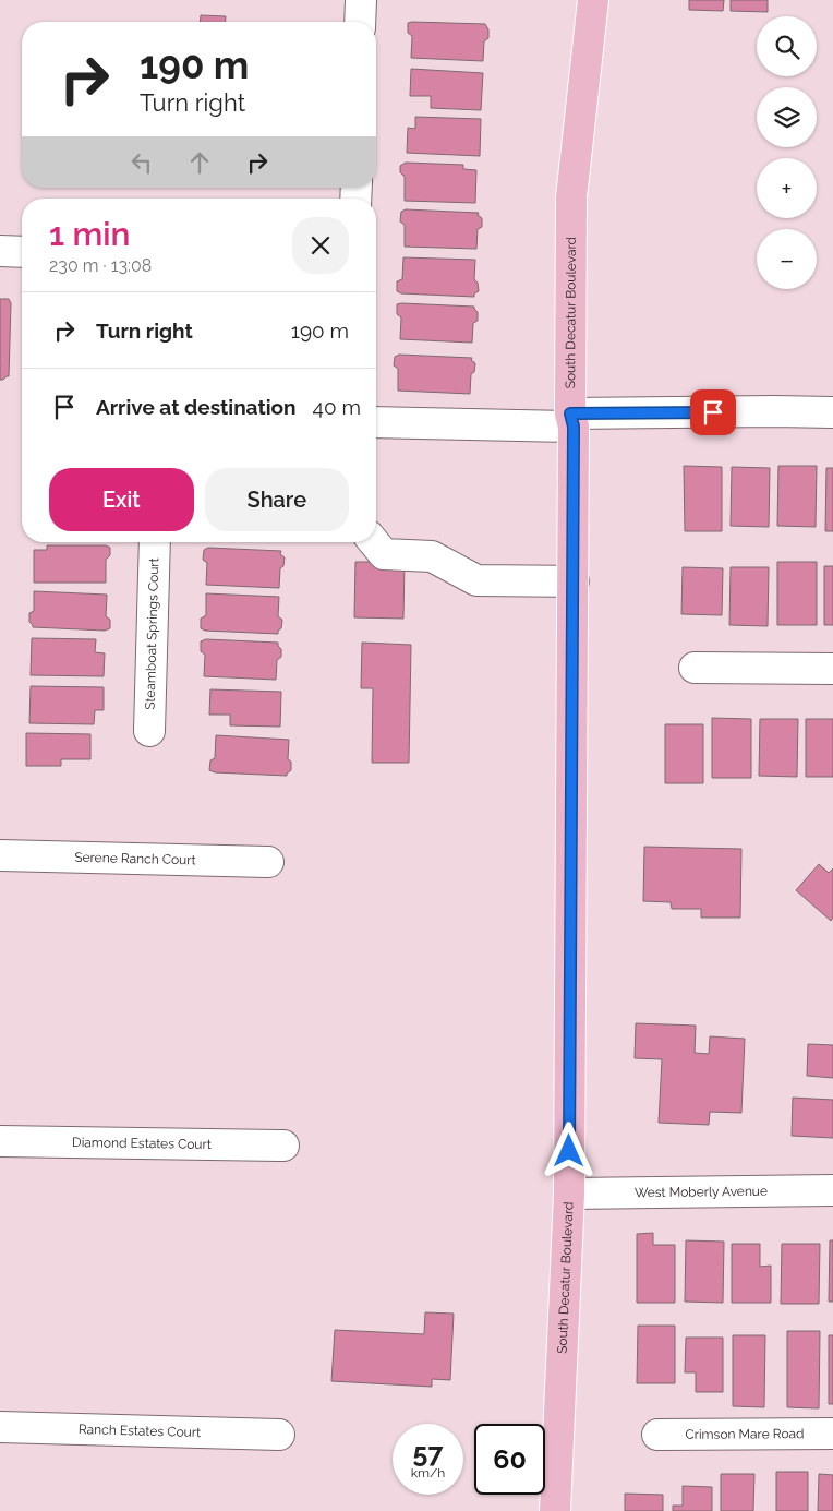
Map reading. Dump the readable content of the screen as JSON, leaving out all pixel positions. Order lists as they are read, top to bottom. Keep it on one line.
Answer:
{"streets":{"main road":["South Decatur Boulevard"],"street":["Steamboat Springs Court","Serene Ranch Court","Diamond Estates Court","West Moberly Avenue","Ranch Estates Court","Crimson Mare Road"]},"crossings":[["South Decatur Boulevard","West Moberly Avenue"]],"page":{"map_buttons":["+","−"],"turn":["190 m","Turn right"],"heading":["1 min","230 m · 13:08"],"list":[{"name":"Turn right","value":"190 m"},{"name":"Arrive at destination","value":"40 m"}],"buttons":["Exit","Share"],"speed":"57 km/h","limit":"60"}}
